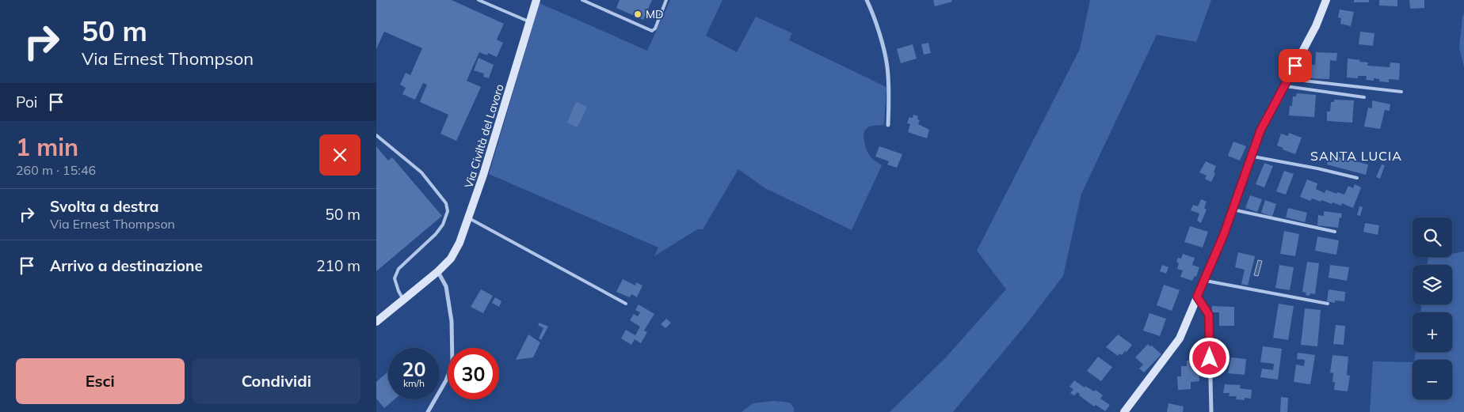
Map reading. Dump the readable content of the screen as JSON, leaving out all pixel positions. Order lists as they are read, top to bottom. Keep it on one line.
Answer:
{"streets":{"street":["Via Civiltà del Lavoro"]},"districts":["SANTA LUCIA"],"places":["MD"],"page":{"turn":["50 m","Via Ernest Thompson"],"then":"Poi","heading":["1 min","260 m · 15:46"],"list":[{"name":"Svolta a destra","note":"Via Ernest Thompson","value":"50 m"},{"name":"Arrivo a destinazione","value":"210 m"}],"map_buttons":["+","−"],"speed":"20 km/h","limit":"30","buttons":["Esci","Condividi"]}}
